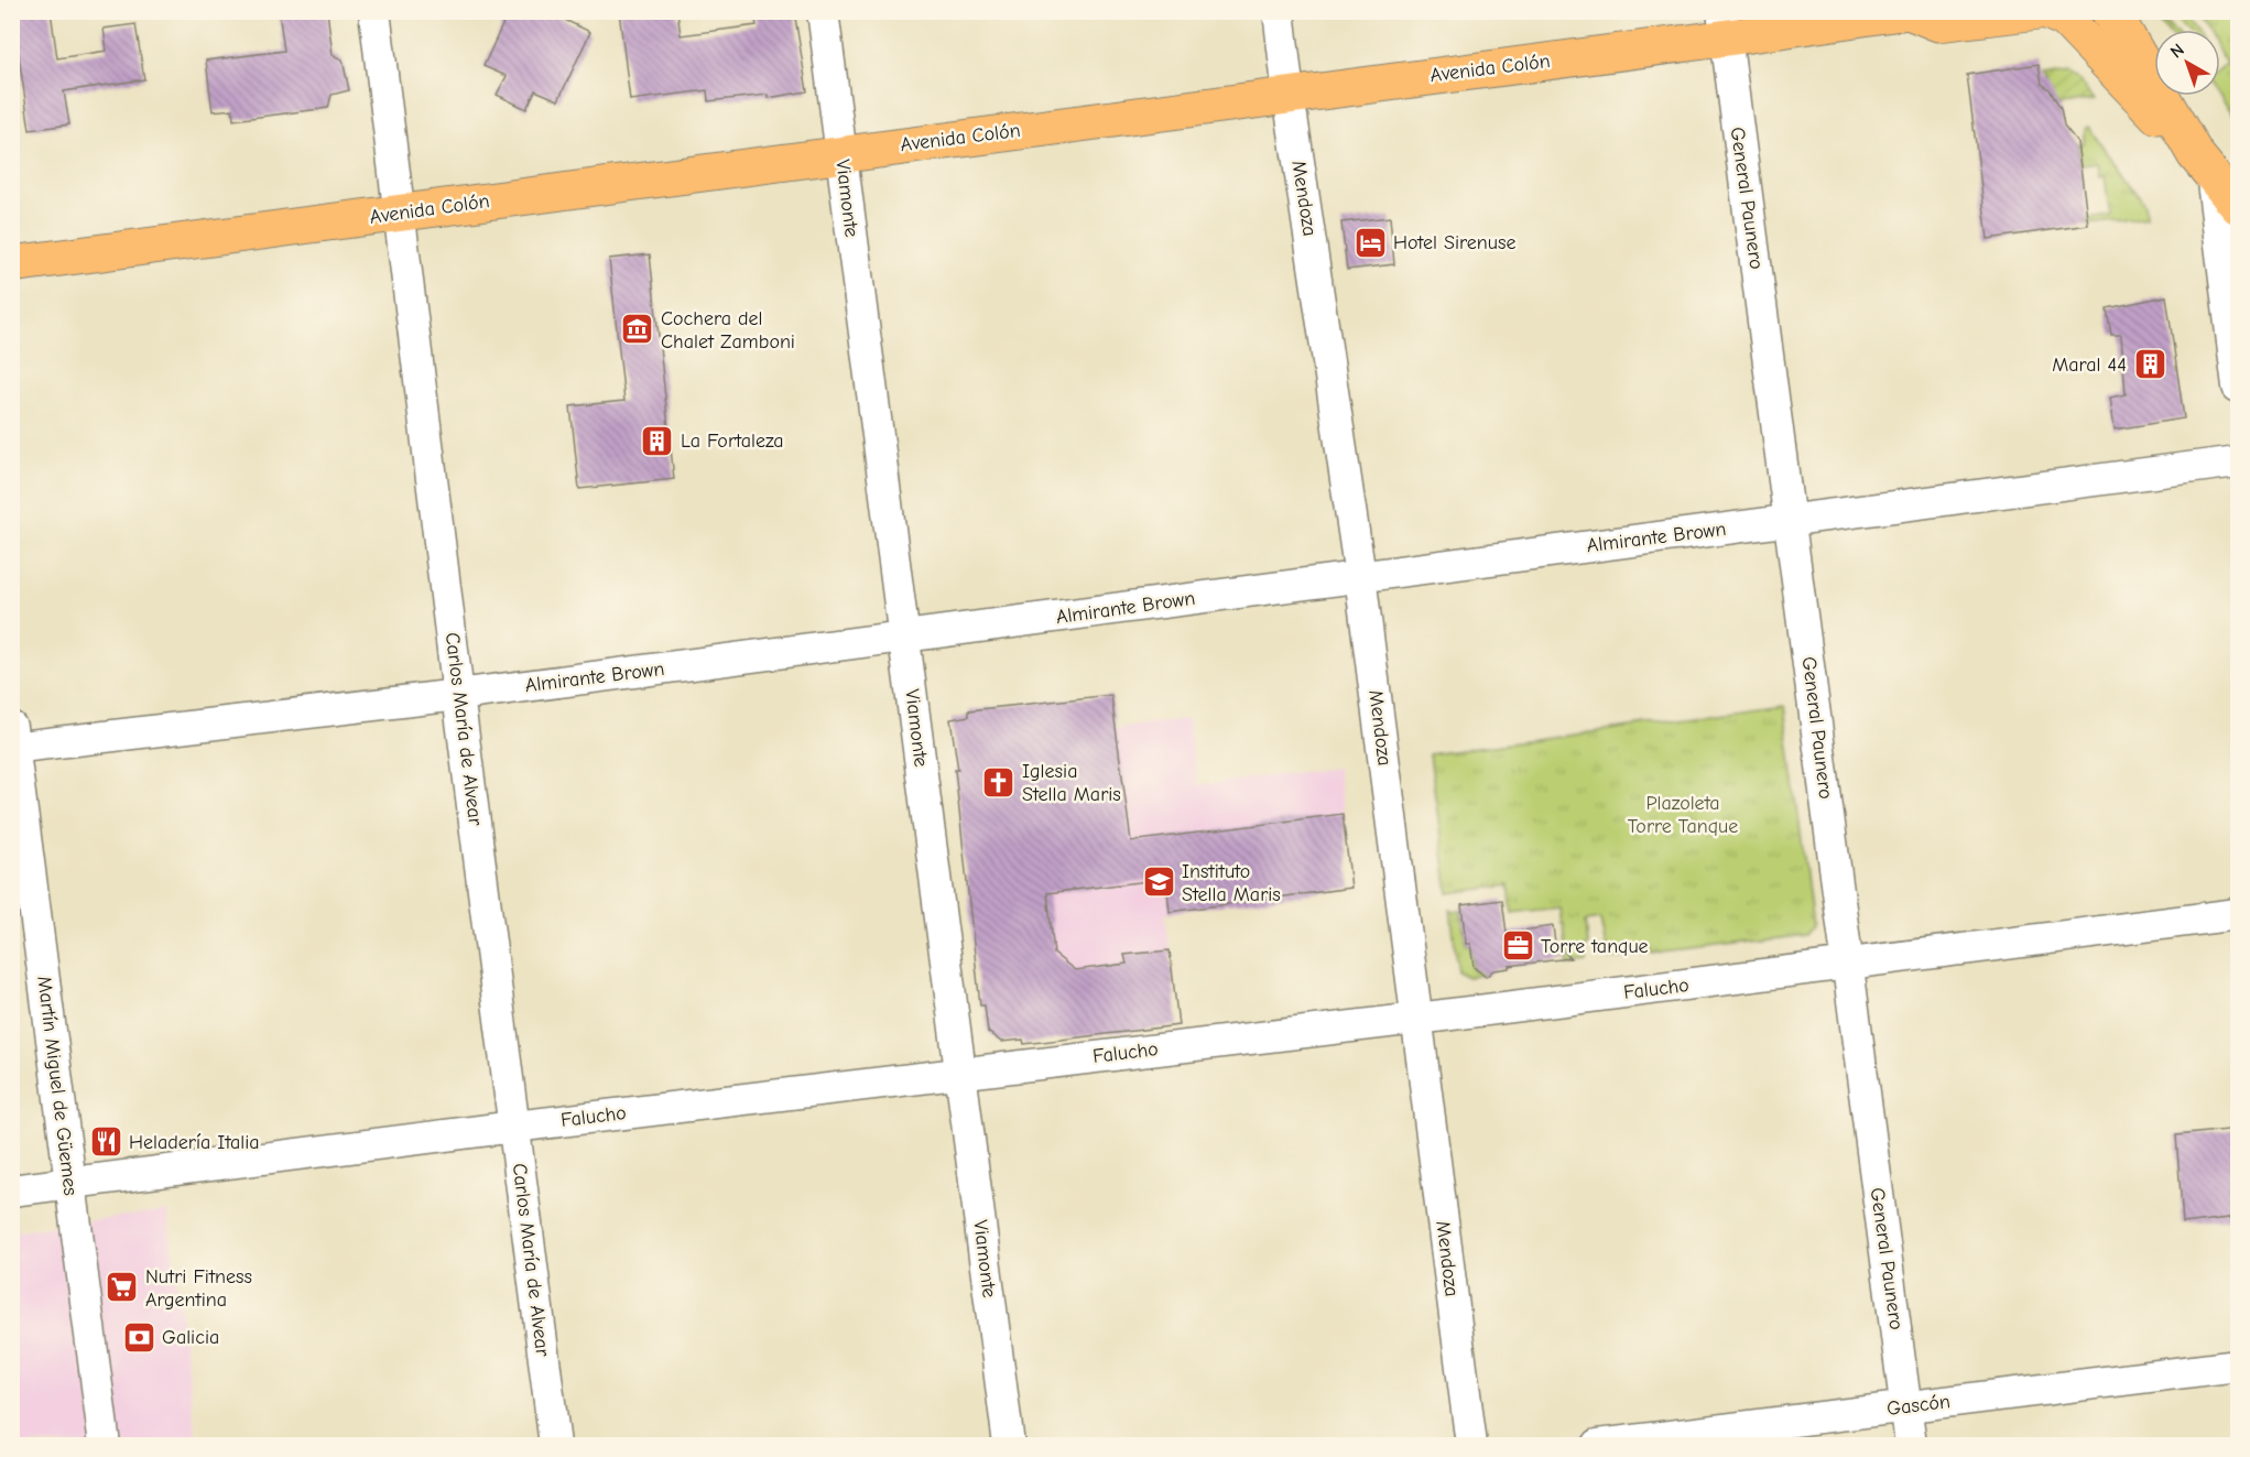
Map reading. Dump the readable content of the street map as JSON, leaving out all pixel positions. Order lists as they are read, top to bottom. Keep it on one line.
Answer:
{"streets":{"main road":["Avenida Colón"],"street":["Viamonte","Mendoza","General Paunero","Almirante Brown","Carlos María de Alvear","Falucho","Martín Miguel de Güemes","Gascón"]},"crossings":[["Avenida Colón","Viamonte"],["Avenida Colón","Mendoza"],["Avenida Colón","General Paunero"],["Avenida Colón","Carlos María de Alvear"],["Viamonte","Almirante Brown"],["Viamonte","Falucho"],["Mendoza","Almirante Brown"],["Mendoza","Falucho"],["General Paunero","Almirante Brown"],["General Paunero","Falucho"],["General Paunero","Gascón"],["Almirante Brown","Carlos María de Alvear"],["Almirante Brown","Martín Miguel de Güemes"],["Carlos María de Alvear","Falucho"],["Falucho","Martín Miguel de Güemes"]],"parks":["Plazoleta Torre Tanque"],"places":{"hotel":["Hotel Sirenuse"],"museum":["Cochera del Chalet Zamboni"],"building":["Maral 44","La Fortaleza"],"church":["Iglesia Stella Maris"],"school or university":["Instituto Stella Maris"],"office":["Torre tanque"],"restaurant":["Heladería Italia"],"supermarket":["Nutri Fitness Argentina"],"bank":["Galicia"]},"north":"top left"}
